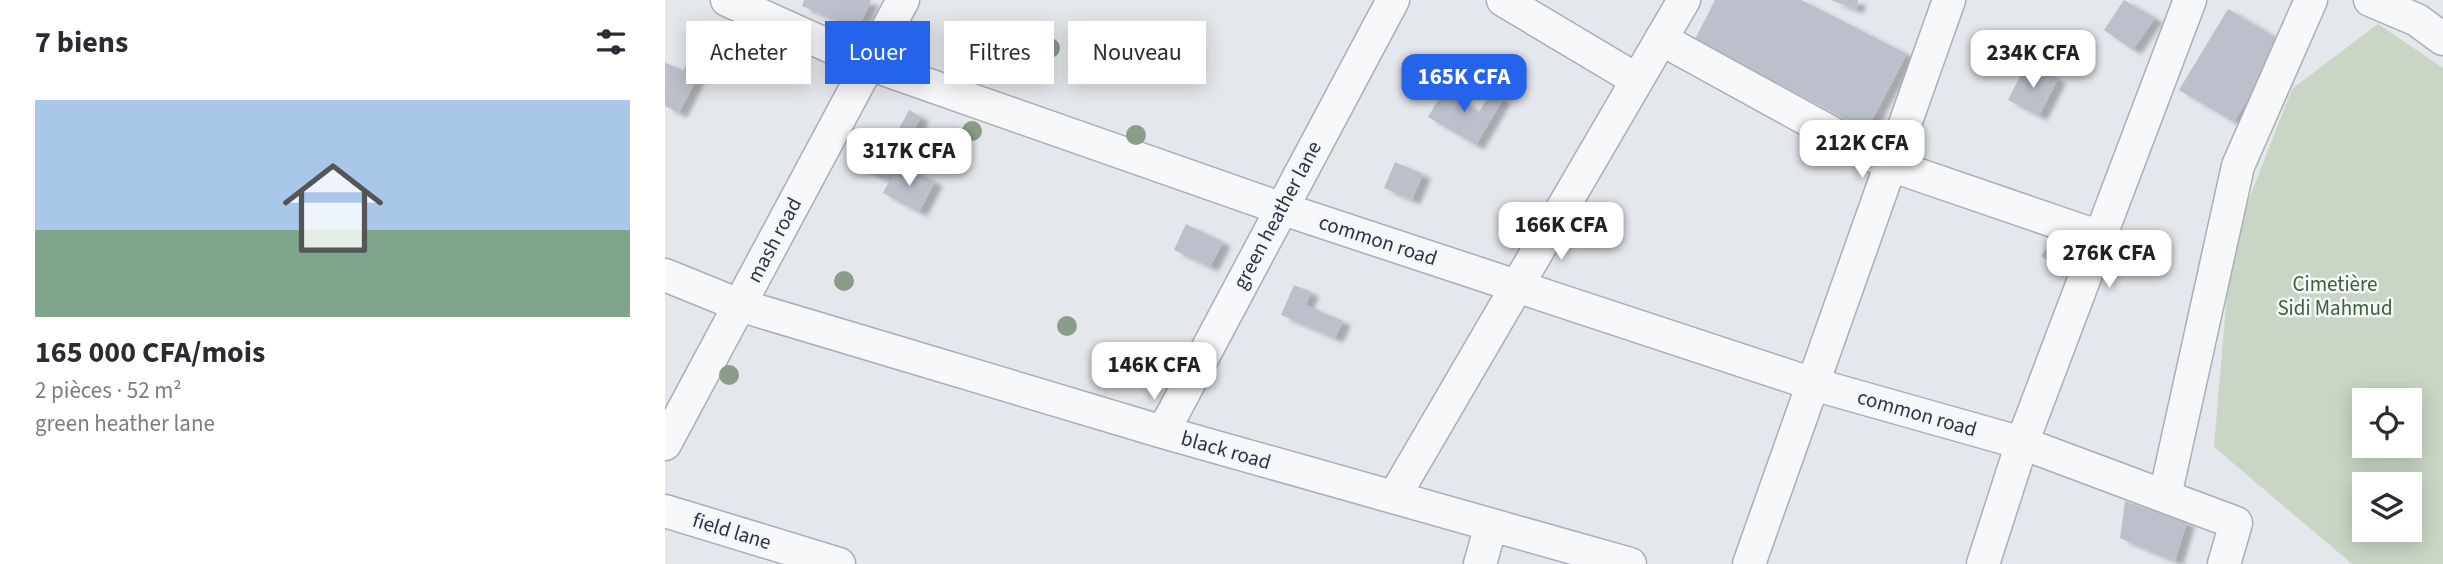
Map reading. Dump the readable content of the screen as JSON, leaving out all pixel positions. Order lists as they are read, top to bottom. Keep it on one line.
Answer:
{"streets":{"street":["green heather lane","mash road","common road","black road","field lane"]},"crossings":[["green heather lane","common road"],["green heather lane","black road"],["mash road","black road"]],"parks":["Cimetière Sidi Mahmud"],"page":{"heading":"7 biens","chip":["Acheter","Louer","Filtres","Nouveau"],"price":["234K CFA","165K CFA","212K CFA","317K CFA","166K CFA","276K CFA","146K CFA"],"list":[{"name":"165 000 CFA/mois","note":"2 pièces · 52 m² · green heather lane"}]}}
